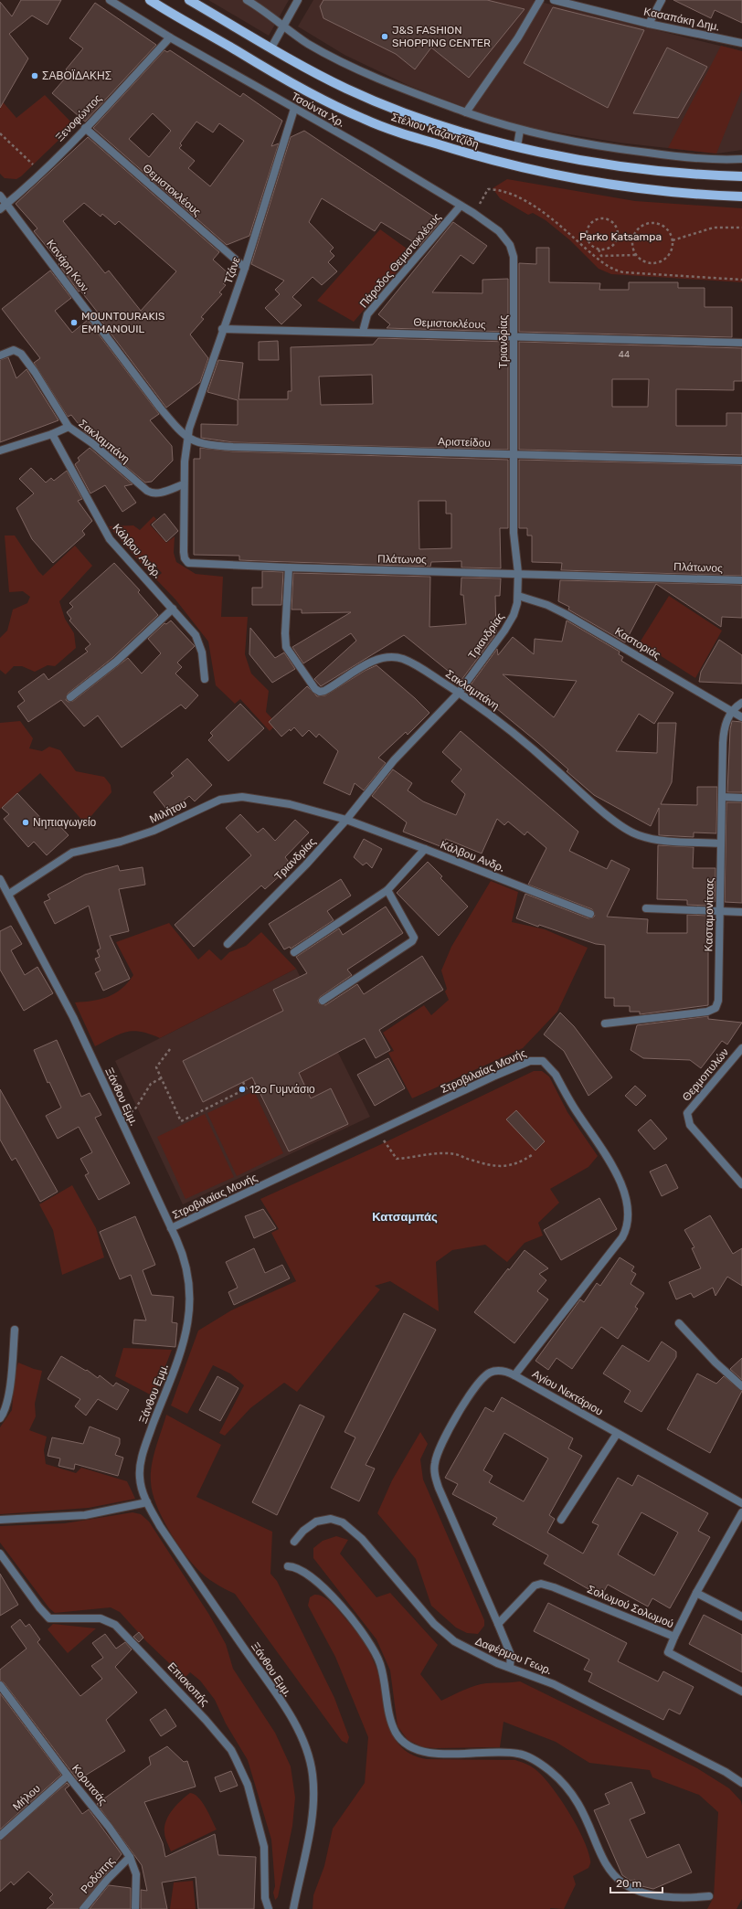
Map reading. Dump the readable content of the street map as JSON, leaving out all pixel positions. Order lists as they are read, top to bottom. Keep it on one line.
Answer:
{"streets":{"main road":["Στέλιου Καζαντζίδη"],"street":["Κασαπάκη Δημ.","Τσούντα Χρ.","Ξενοφώντος","Θεμιστοκλέους","Πάροδος Θεμιστοκλέους","Κανάρη Κων.","Τζάνε","Τριανδρίας","Σακλαμπάνη","Αριστείδου","Κάλβου Ανδρ.","Πλάτωνος","Καστοριάς","Μιλήτου","Κασταμονίτσας","Στροβιλαίας Μονής","Θερμοπυλών","Ξάνθου Εμμ.","Αγίου Νεκτάριου","Σολωμού Σολωμού","Δαφέρμου Γεωρ.","Επισκοπής","Κορυτσάς","Μήλου","Ροδόπης"]},"crossings":[["Τσούντα Χρ.","Ξενοφώντος"],["Τσούντα Χρ.","Πάροδος Θεμιστοκλέους"],["Τσούντα Χρ.","Τζάνε"],["Τσούντα Χρ.","Τριανδρίας"],["Ξενοφώντος","Θεμιστοκλέους"],["Ξενοφώντος","Κανάρη Κων."],["Θεμιστοκλέους","Πάροδος Θεμιστοκλέους"],["Θεμιστοκλέους","Τζάνε"],["Θεμιστοκλέους","Τριανδρίας"],["Κανάρη Κων.","Τζάνε"],["Κανάρη Κων.","Αριστείδου"],["Κανάρη Κων.","Πλάτωνος"],["Τζάνε","Αριστείδου"],["Τζάνε","Πλάτωνος"],["Τριανδρίας","Σακλαμπάνη"],["Τριανδρίας","Αριστείδου"],["Τριανδρίας","Κάλβου Ανδρ."],["Τριανδρίας","Πλάτωνος"],["Τριανδρίας","Καστοριάς"],["Τριανδρίας","Μιλήτου"],["Σακλαμπάνη","Πλάτωνος"],["Σακλαμπάνη","Κασταμονίτσας"],["Αριστείδου","Πλάτωνος"],["Κάλβου Ανδρ.","Μιλήτου"],["Καστοριάς","Κασταμονίτσας"],["Μιλήτου","Ξάνθου Εμμ."],["Στροβιλαίας Μονής","Ξάνθου Εμμ."],["Στροβιλαίας Μονής","Αγίου Νεκτάριου"],["Αγίου Νεκτάριου","Σολωμού Σολωμού"],["Κορυτσάς","Μήλου"],["Κορυτσάς","Ροδόπης"]],"districts":["Κατσαμπάς"],"parks":["Parko Katsampa"],"places":["J&S FASHION SHOPPING CENTER","ΣΑΒΟΪΔΑΚΗΣ","MOUNTOURAKIS EMMANOUIL","Νηπιαγωγείο","12o Γυμνάσιο"],"house_numbers":["44"],"scale_bar":"20 m"}
